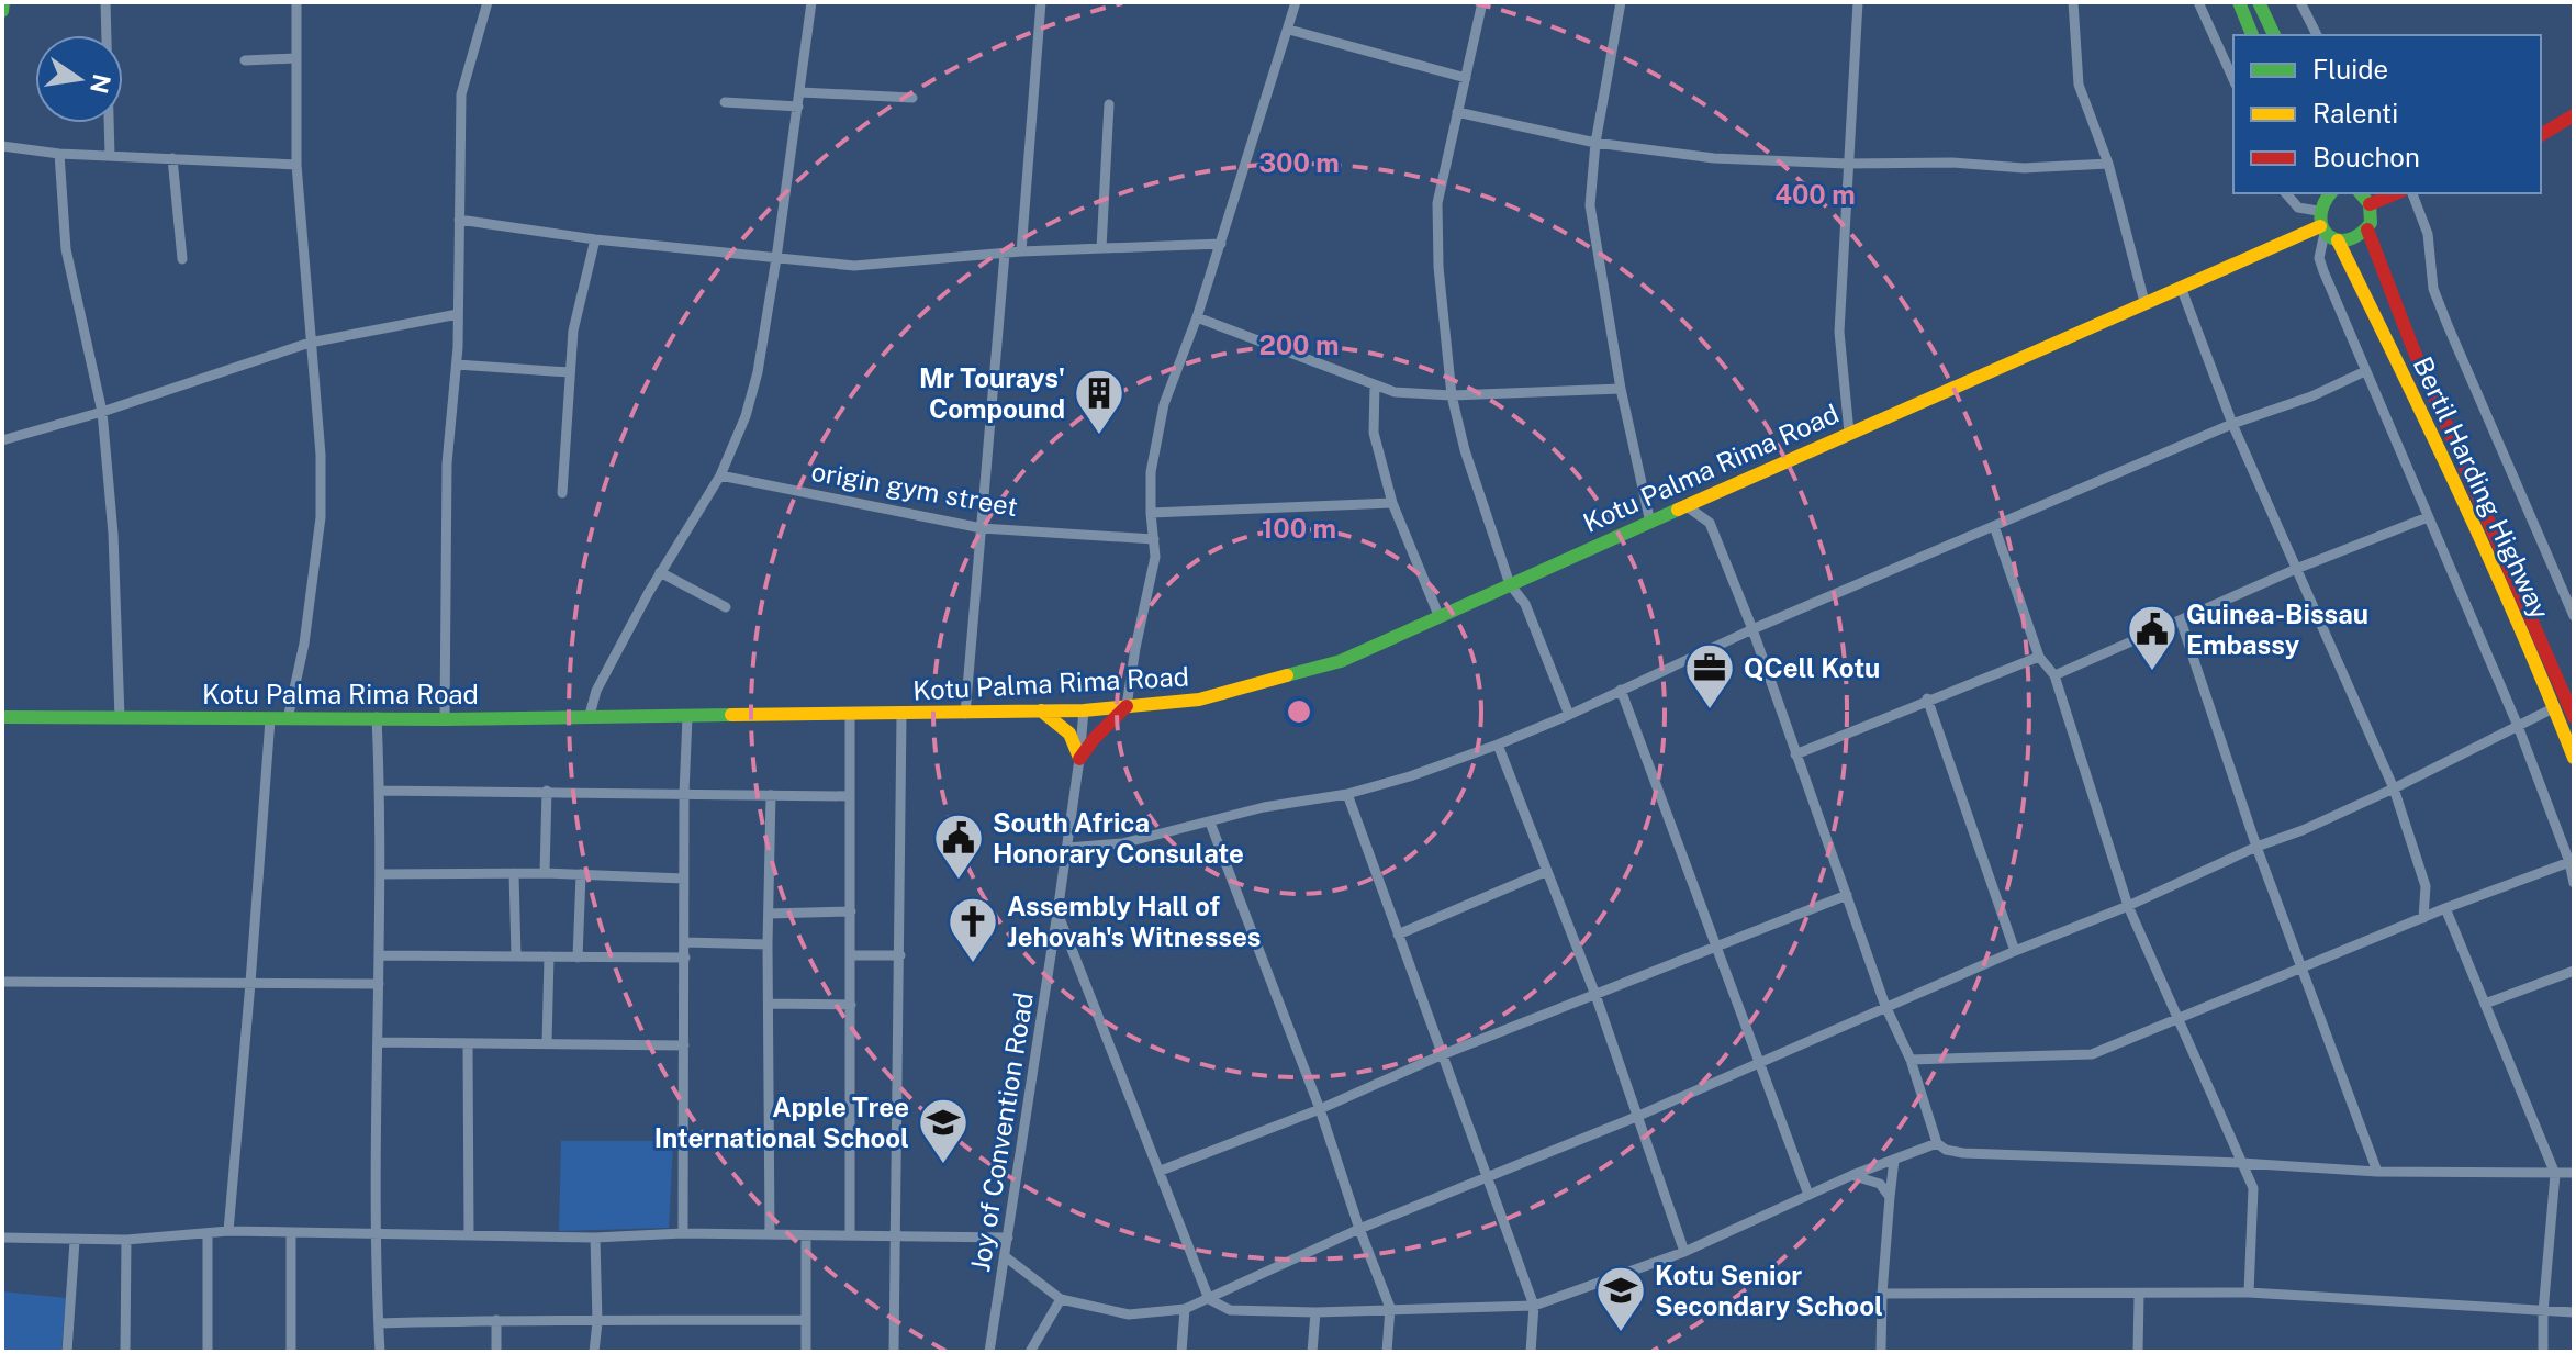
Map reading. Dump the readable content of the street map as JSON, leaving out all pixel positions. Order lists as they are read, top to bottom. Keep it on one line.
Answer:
{"streets":{"street":["Kotu Palma Rima Road","Bertil Harding Highway","origin gym street","Joy of Convention Road"]},"crossings":[["Kotu Palma Rima Road","Joy of Convention Road"]],"places":{"building":["Mr Tourays' Compound"],"public building":["Guinea-Bissau Embassy","South Africa Honorary Consulate"],"office":["QCell Kotu"],"church":["Assembly Hall of Jehovah's Witnesses"],"school or university":["Apple Tree International School","Kotu Senior Secondary School"]},"legend":["Fluide","Ralenti","Bouchon"],"north":"right","rings":["300 m","400 m","200 m","100 m"]}
